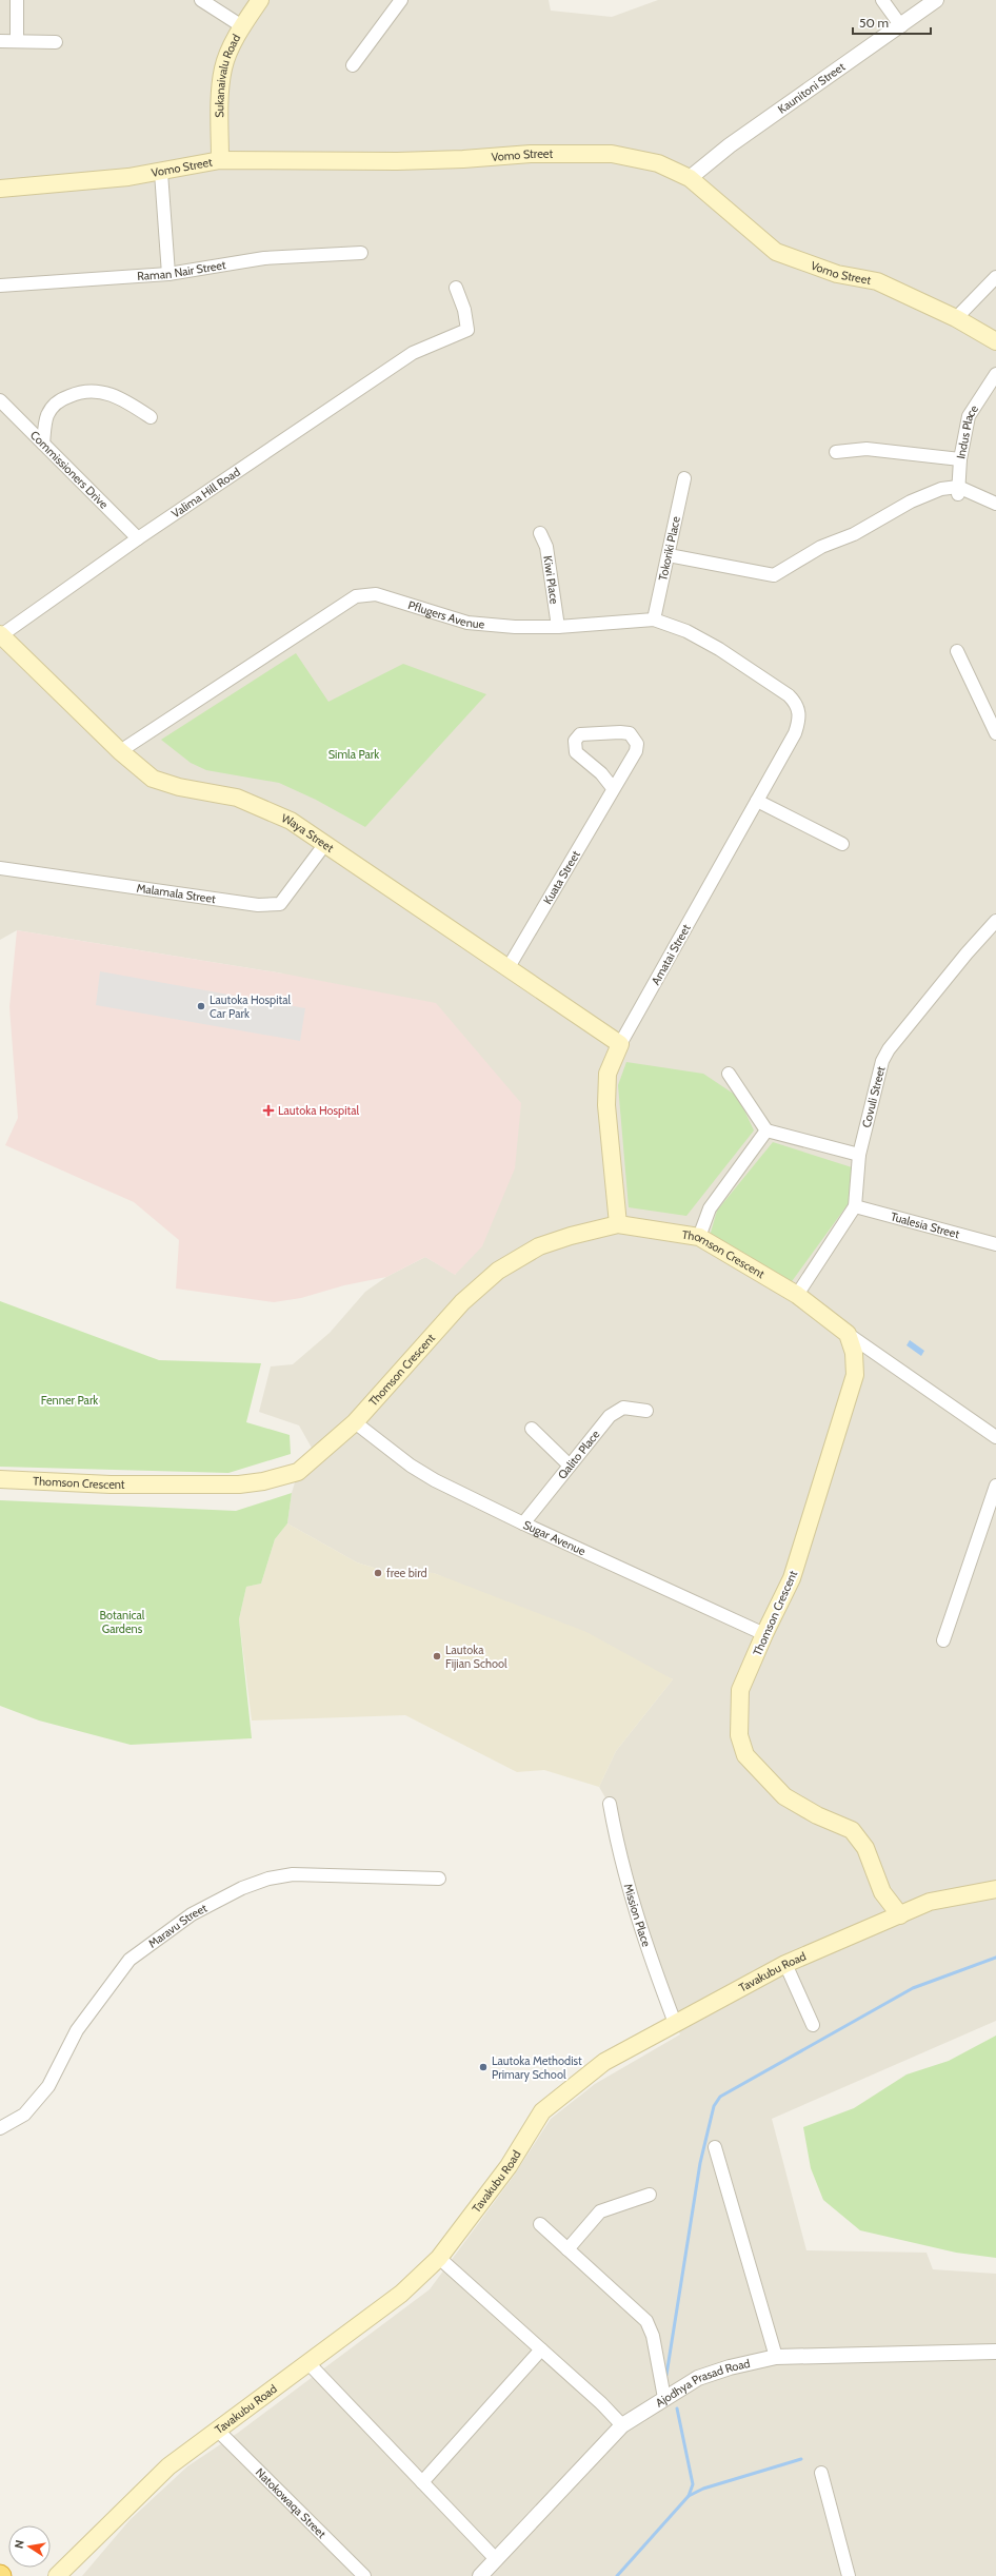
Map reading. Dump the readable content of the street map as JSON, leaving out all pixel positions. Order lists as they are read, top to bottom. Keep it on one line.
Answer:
{"streets":{"main road":["Sukanaivalu Road","Vomo Street","Waya Street","Amatai Street","Thomson Crescent","Tavakubu Road"],"street":["Kaunitoni Street","Raman Nair Street","Indus Place","Commissioners Drive","Valima Hill Road","Tokoriki Place","Kiwi Place","Pflugers Avenue","Kuata Street","Malamala Street","Covuli Street","Tualesia Street","Qalito Place","Sugar Avenue","Mission Place","Maravu Street","Ajodhya Prasad Road","Natokowaqa Street"]},"crossings":[["Sukanaivalu Road","Vomo Street"],["Kaunitoni Street","Vomo Street"],["Commissioners Drive","Valima Hill Road"],["Valima Hill Road","Waya Street"],["Tokoriki Place","Pflugers Avenue"],["Kiwi Place","Pflugers Avenue"],["Pflugers Avenue","Waya Street"],["Pflugers Avenue","Amatai Street"],["Waya Street","Kuata Street"],["Waya Street","Malamala Street"],["Waya Street","Amatai Street"],["Amatai Street","Thomson Crescent"],["Covuli Street","Tualesia Street"],["Covuli Street","Thomson Crescent"],["Thomson Crescent","Sugar Avenue"],["Thomson Crescent","Tavakubu Road"],["Qalito Place","Sugar Avenue"],["Mission Place","Tavakubu Road"],["Tavakubu Road","Natokowaqa Street"]],"parks":["Simla Park","Fenner Park","Botanical Gardens"],"places":{"other":["Lautoka Hospital Car Park","free bird","Lautoka Fijian School","Lautoka Methodist Primary School"],"health":["Lautoka Hospital"]},"scale_bar":"50 m","north":"left"}
